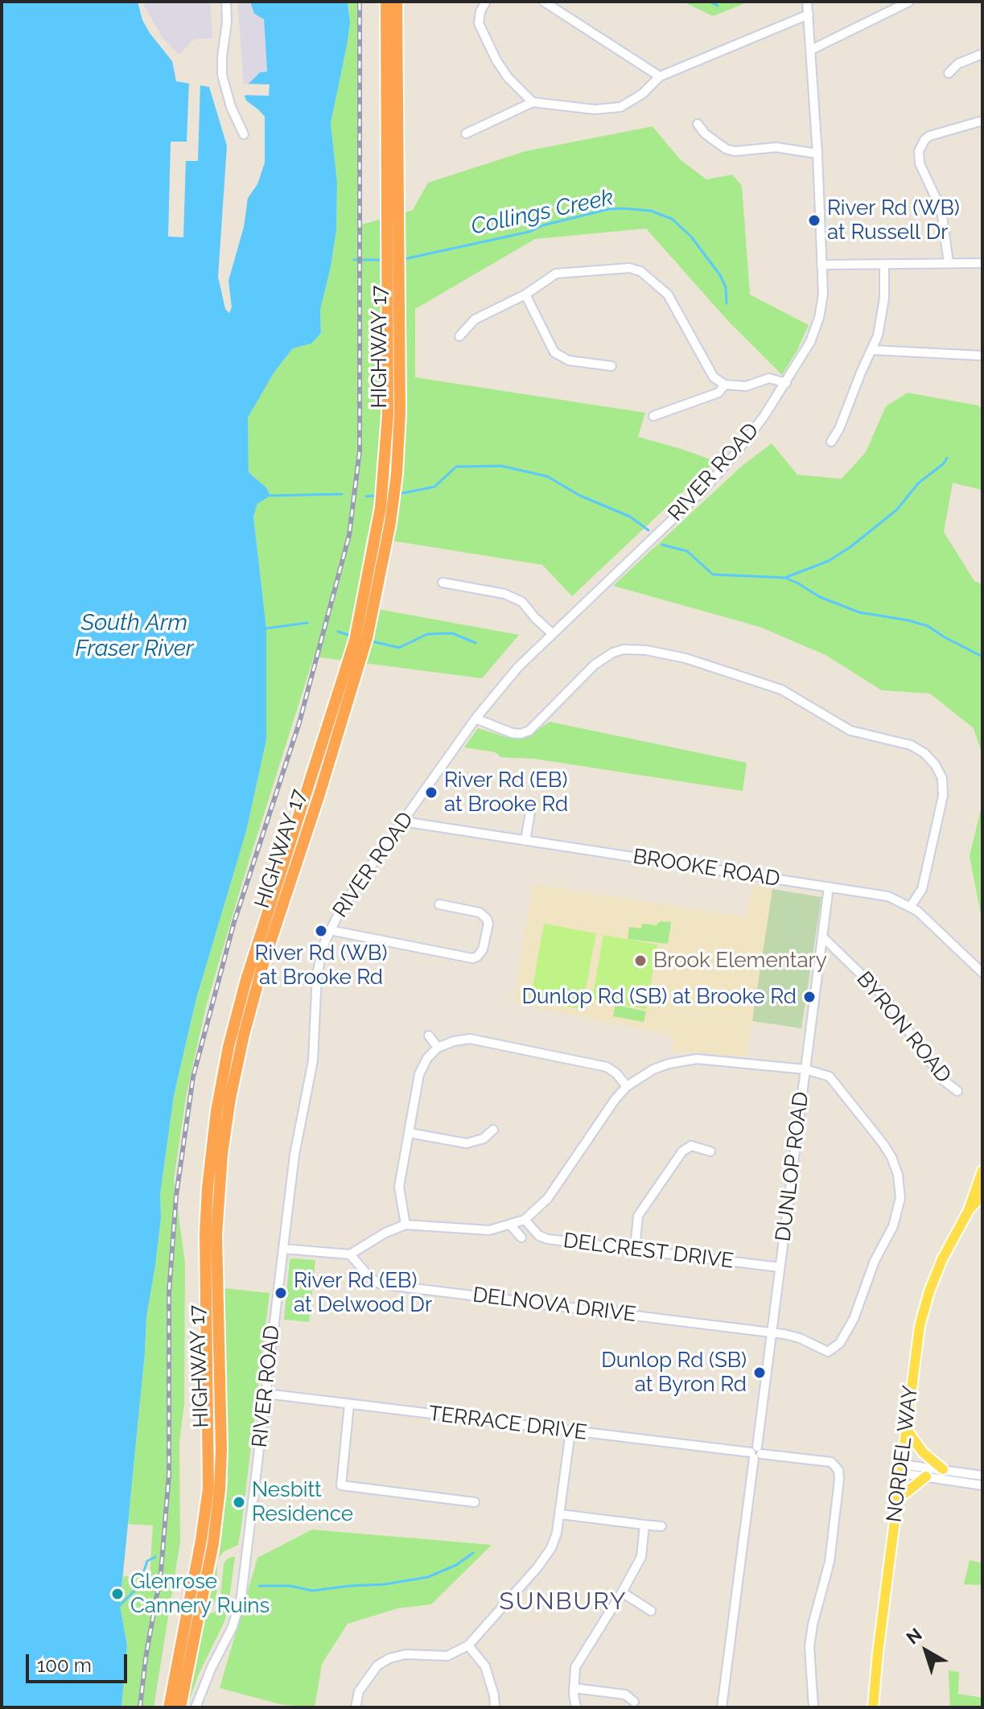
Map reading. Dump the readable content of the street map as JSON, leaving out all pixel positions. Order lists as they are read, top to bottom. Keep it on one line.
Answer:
{"streets":{"highway":["HIGHWAY 17"],"main road":["NORDEL WAY"],"street":["RIVER ROAD","BROOKE ROAD","BYRON ROAD","DUNLOP ROAD","DELCREST DRIVE","DELNOVA DRIVE","TERRACE DRIVE"]},"crossings":[["RIVER ROAD","BROOKE ROAD"],["RIVER ROAD","TERRACE DRIVE"],["BROOKE ROAD","DUNLOP ROAD"],["BYRON ROAD","DUNLOP ROAD"],["DUNLOP ROAD","DELCREST DRIVE"],["DUNLOP ROAD","DELNOVA DRIVE"],["DUNLOP ROAD","TERRACE DRIVE"],["DELCREST DRIVE","DELNOVA DRIVE"]],"districts":["SUNBURY"],"water":["Collings Creek","South Arm Fraser River"],"places":["River Rd (WB) at Russell Dr","River Rd (EB) at Brooke Rd","River Rd (WB) at Brooke Rd","Brook Elementary","Dunlop Rd (SB) at Brooke Rd","River Rd (EB) at Delwood Dr","Dunlop Rd (SB) at Byron Rd","Nesbitt Residence","Glenrose Cannery Ruins"],"scale_bar":"100 m","north":"top left"}
